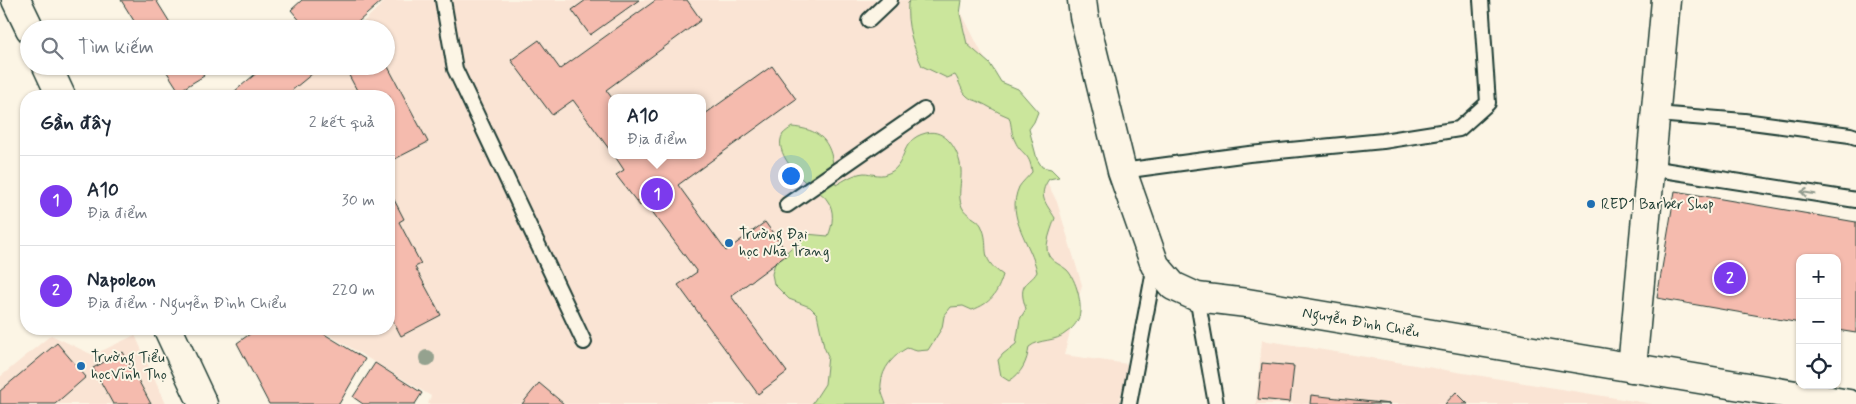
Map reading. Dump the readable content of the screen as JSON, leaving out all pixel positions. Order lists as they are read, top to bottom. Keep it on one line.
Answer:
{"streets":{"street":["Nguyễn Đình Chiểu"]},"places":["RED1 Barber Shop","Trường Đại học Nha Trang","Trường Tiểu họcVĩnh Thọ"],"page":{"search":"Tìm kiếm","heading":["Gần đây","2 kết quả"],"popup":["A10","Địa điểm"],"list":[{"mark":"1","name":"A10","note":"Địa điểm","value":"30 m"},{"mark":"2","name":"Napoleon","note":"Địa điểm · Nguyễn Đình Chiểu","value":"220 m"}],"pins":["1","2"],"map_buttons":["+","−"]}}
